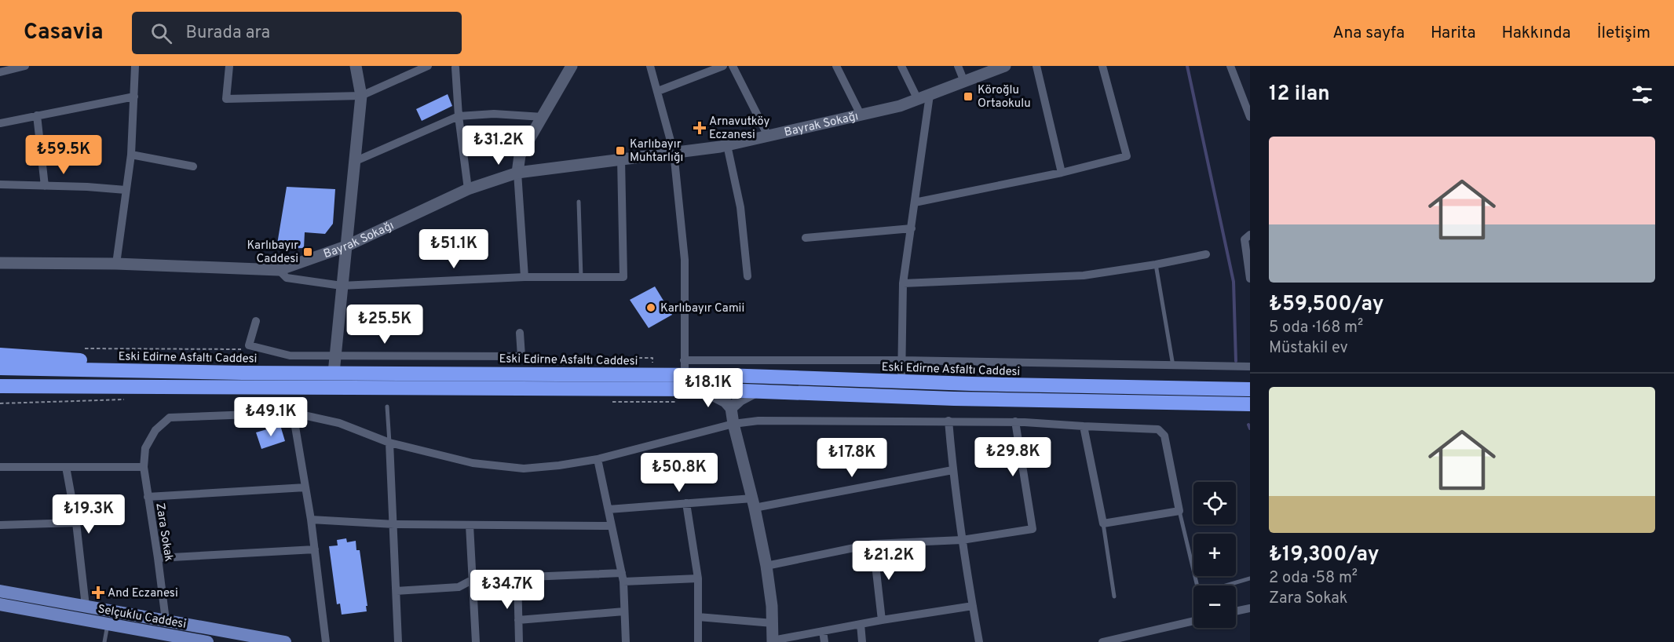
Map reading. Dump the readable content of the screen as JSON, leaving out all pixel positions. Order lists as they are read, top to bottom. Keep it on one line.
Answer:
{"streets":{"highway":["Eski Edirne Asfaltı Caddesi"],"main road":["Bayrak Sokağı","Selçuklu Caddesi"],"street":["Zara Sokak"]},"crossings":[["Zara Sokak","Selçuklu Caddesi"]],"places":{"transit":["Köroğlu Ortaokulu","Karlıbayır Muhtarlığı","Karlıbayır Caddesi"],"health":["Arnavutköy Eczanesi","And Eczanesi"],"other":["Karlıbayır Camii"]},"page":{"header":"Casavia","search":"Burada ara","nav":["Ana sayfa","Harita","Hakkında","İletişim"],"heading":"12 ilan","list":[{"name":"₺59,500/ay","note":"5 oda · 168 m² · Müstakil ev"},{"name":"₺19,300/ay","note":"2 oda · 58 m² · Zara Sokak"}],"price":["₺31.2K","₺59.5K","₺51.1K","₺25.5K","₺18.1K","₺49.1K","₺29.8K","₺17.8K","₺50.8K","₺19.3K","₺21.2K","₺34.7K"],"map_buttons":["+","−"]}}
